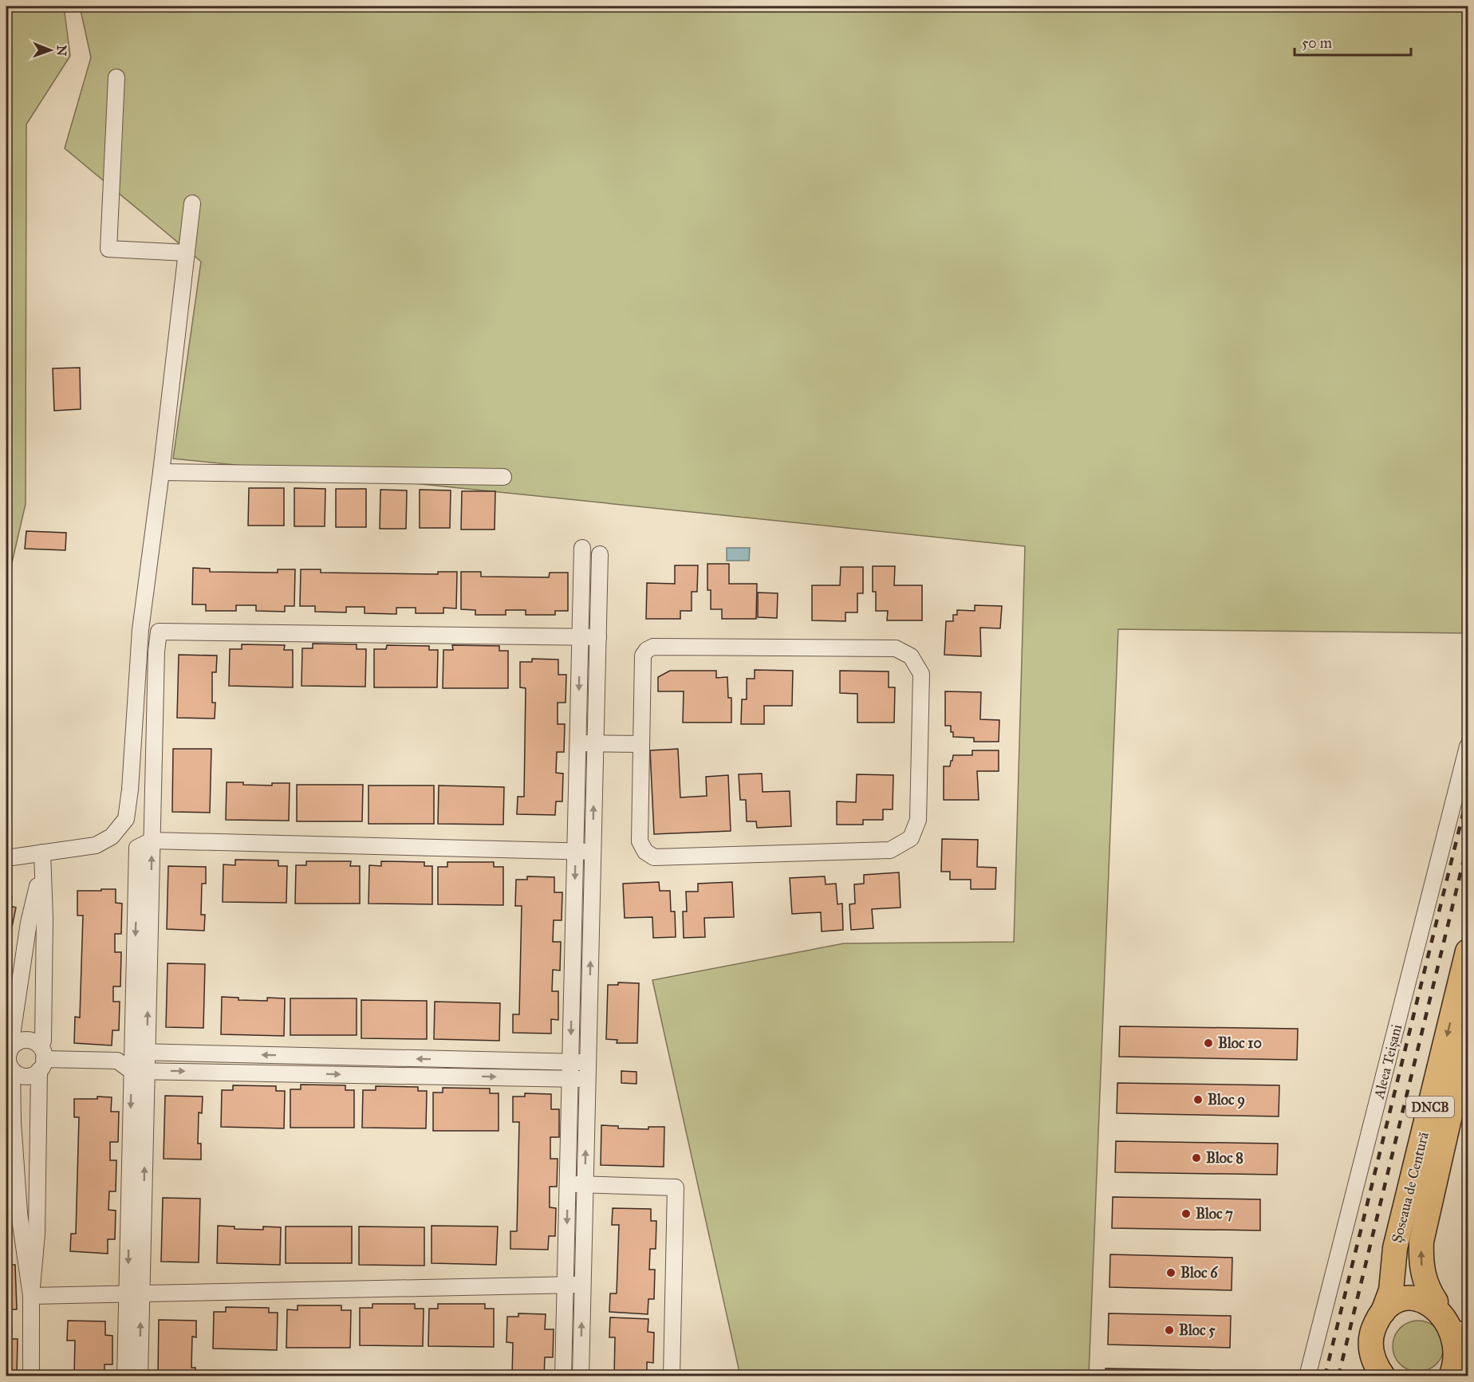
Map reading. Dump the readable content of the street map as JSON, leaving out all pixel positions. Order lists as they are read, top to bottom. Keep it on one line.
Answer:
{"streets":{"main road":["DNCB","Șoseaua de Centură"],"street":["Aleea Teișani"]},"crossings":[["DNCB","Șoseaua de Centură"]],"places":["Bloc 10","Bloc 9","Bloc 8","Bloc 7","Bloc 6","Bloc 5"],"scale_bar":"50 m","north":"right"}
